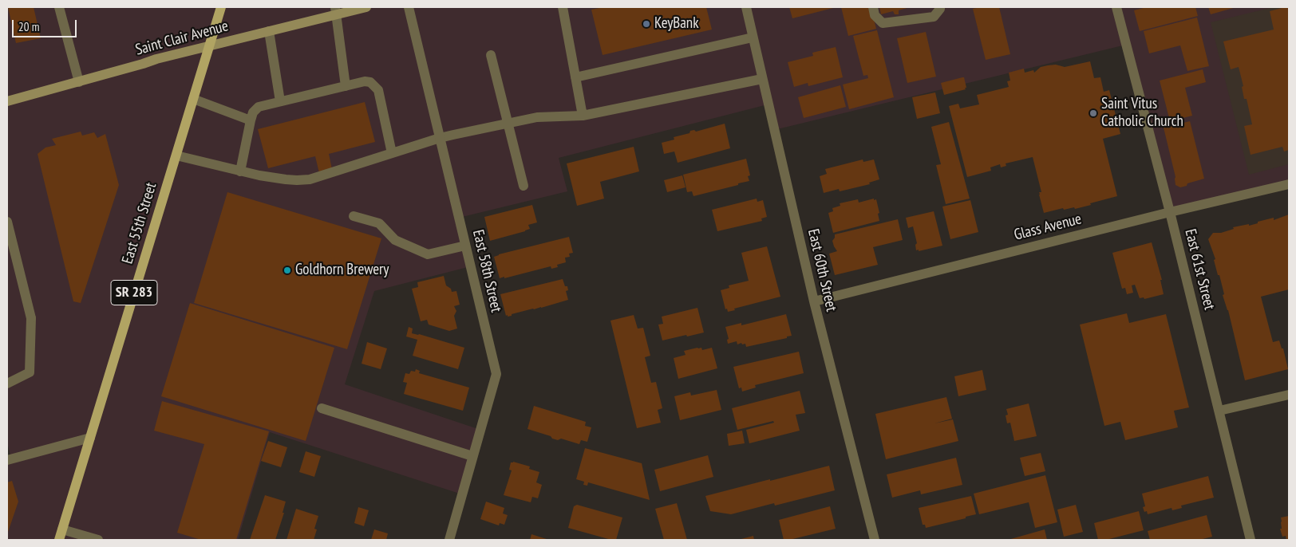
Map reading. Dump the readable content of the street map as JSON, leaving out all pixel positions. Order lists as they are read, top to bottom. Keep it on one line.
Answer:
{"streets":{"main road":["Saint Clair Avenue","East 55th Street","SR 283"],"street":["Glass Avenue","East 61st Street","East 60th Street","East 58th Street"]},"crossings":[["Saint Clair Avenue","East 55th Street"],["Glass Avenue","East 61st Street"],["Glass Avenue","East 60th Street"]],"places":["KeyBank","Saint Vitus Catholic Church","Goldhorn Brewery"],"scale_bar":"20 m"}
